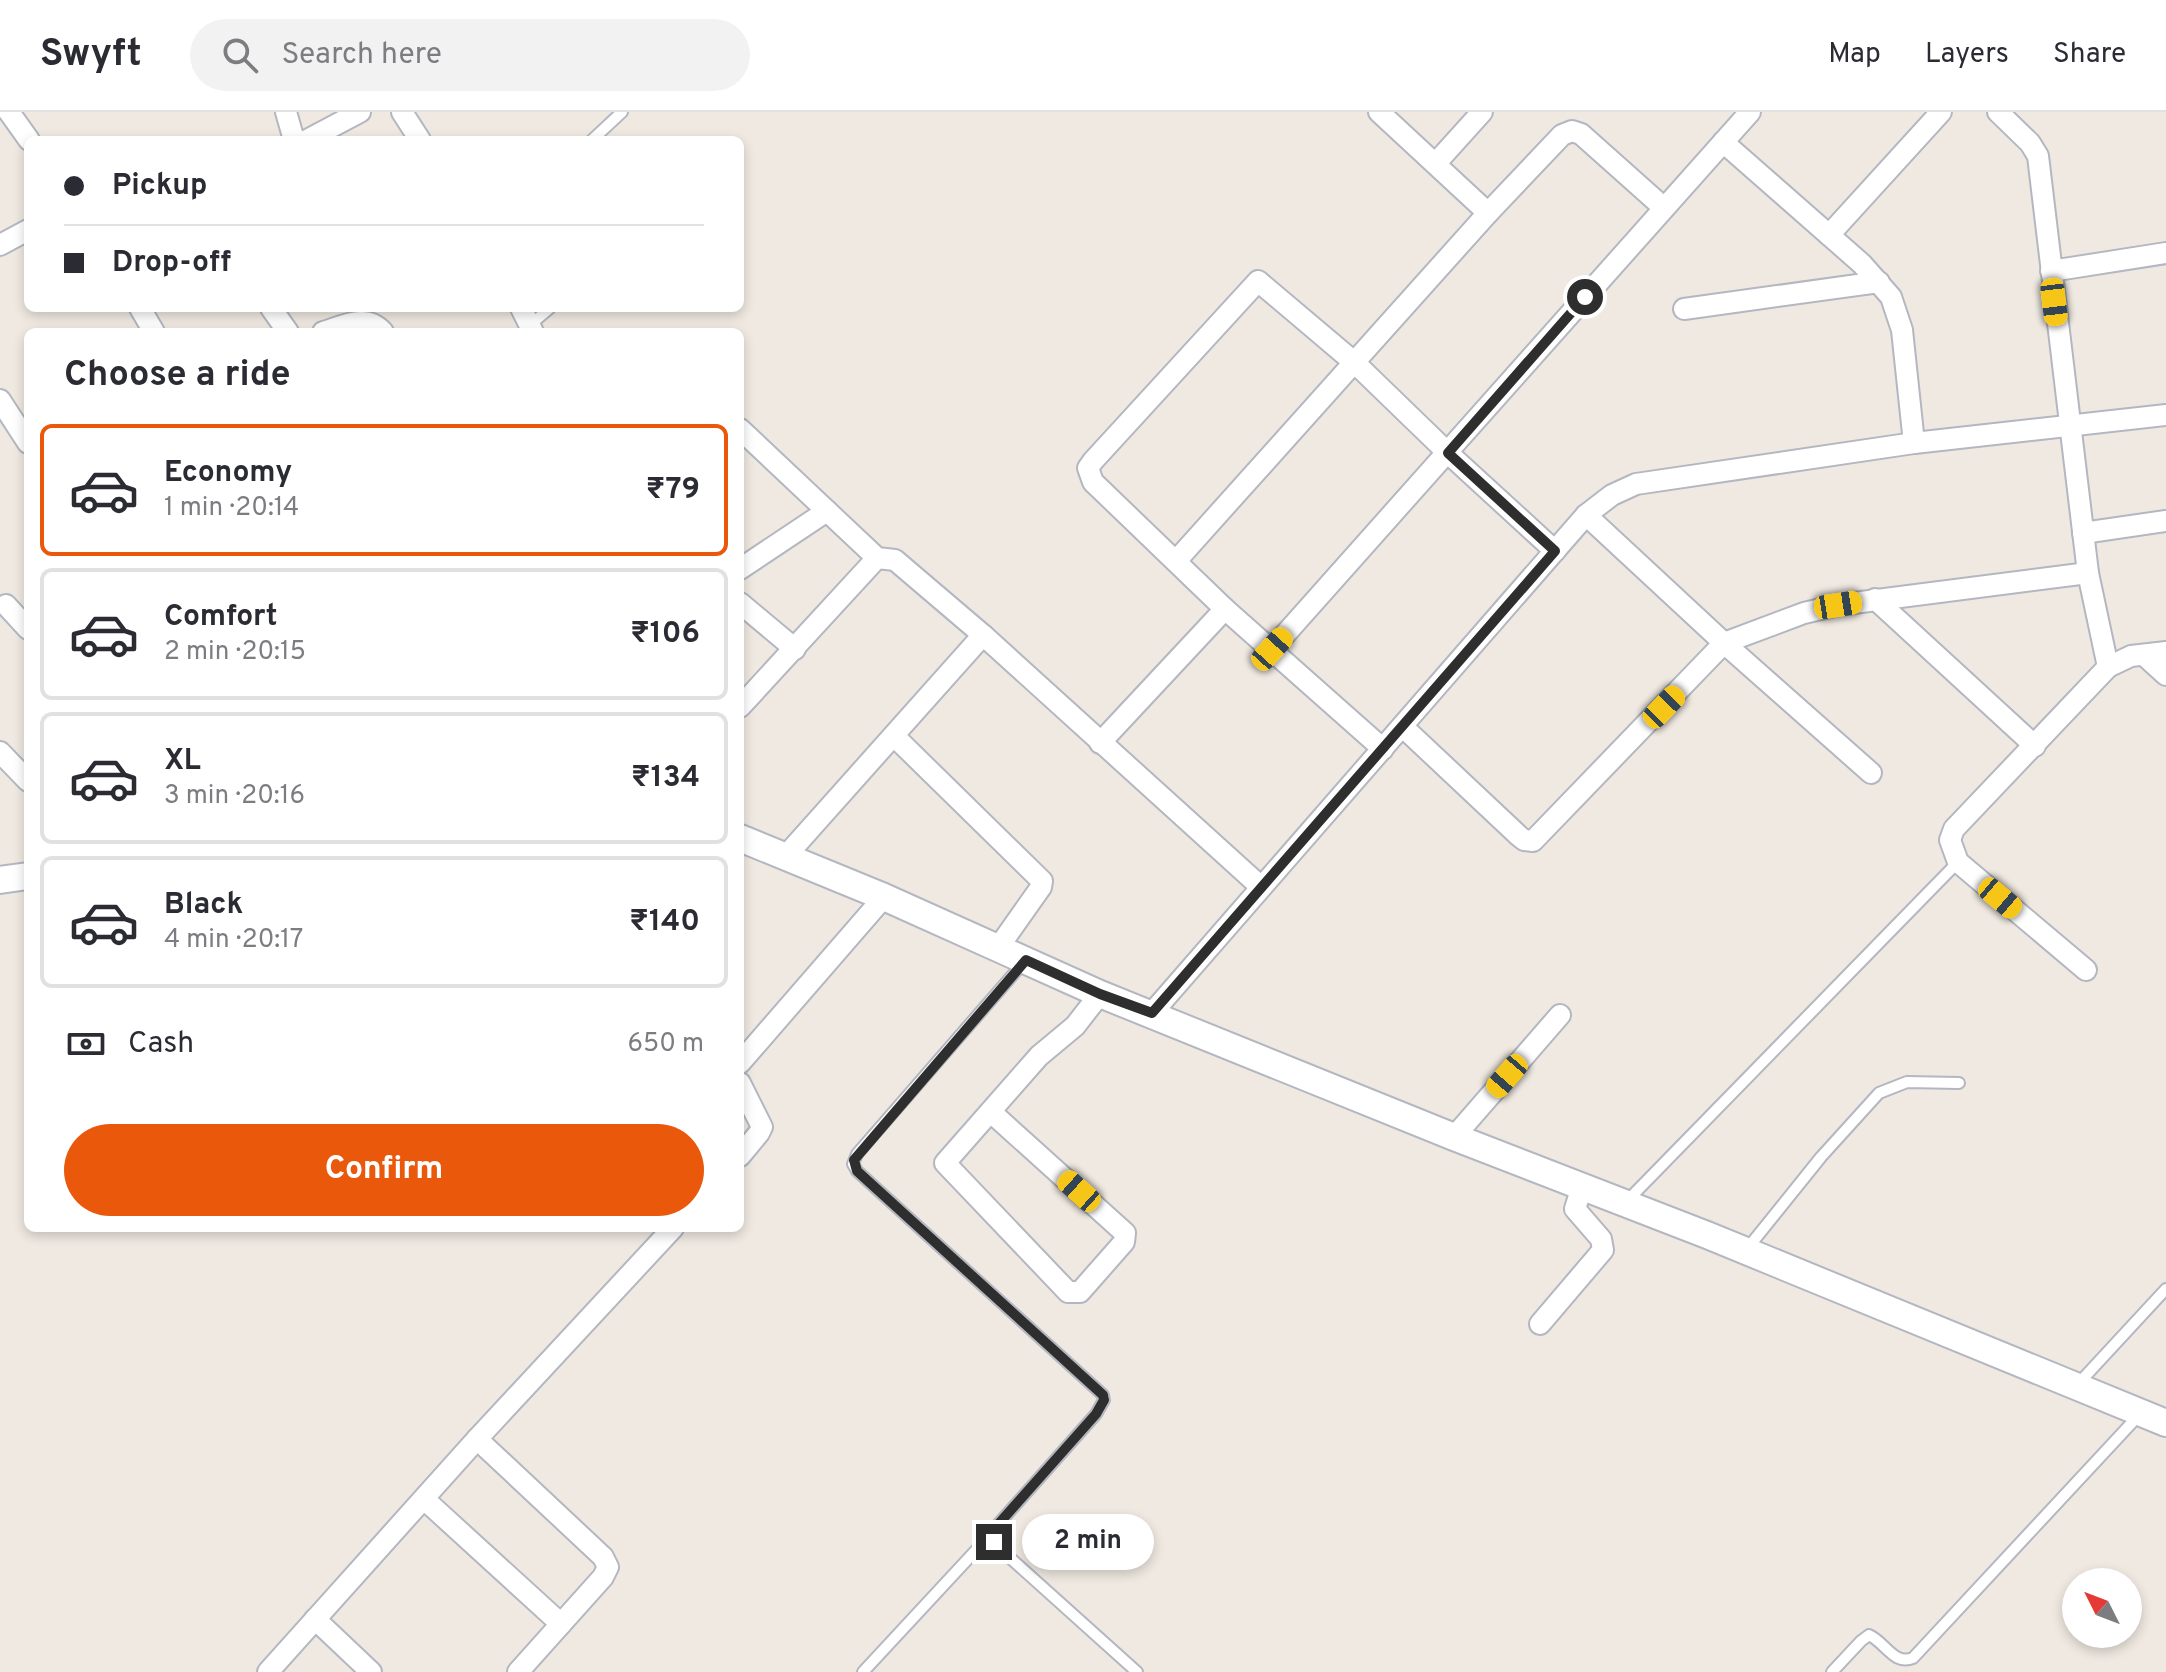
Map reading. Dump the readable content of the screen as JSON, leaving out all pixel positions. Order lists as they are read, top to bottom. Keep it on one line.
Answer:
{"north":"top left","page":{"header":"Swyft","search":"Search here","nav":["Map","Layers","Share"],"banner":["Pickup","Drop-off"],"heading":"Choose a ride","list":[{"name":"Economy","note":"1 min · 20:14","value":"₹79"},{"name":"Comfort","note":"2 min · 20:15","value":"₹106"},{"name":"XL","note":"3 min · 20:16","value":"₹134"},{"name":"Black","note":"4 min · 20:17","value":"₹140"}],"pay":["Cash","650 m"],"buttons":"Confirm","bubble":"2 min"}}
